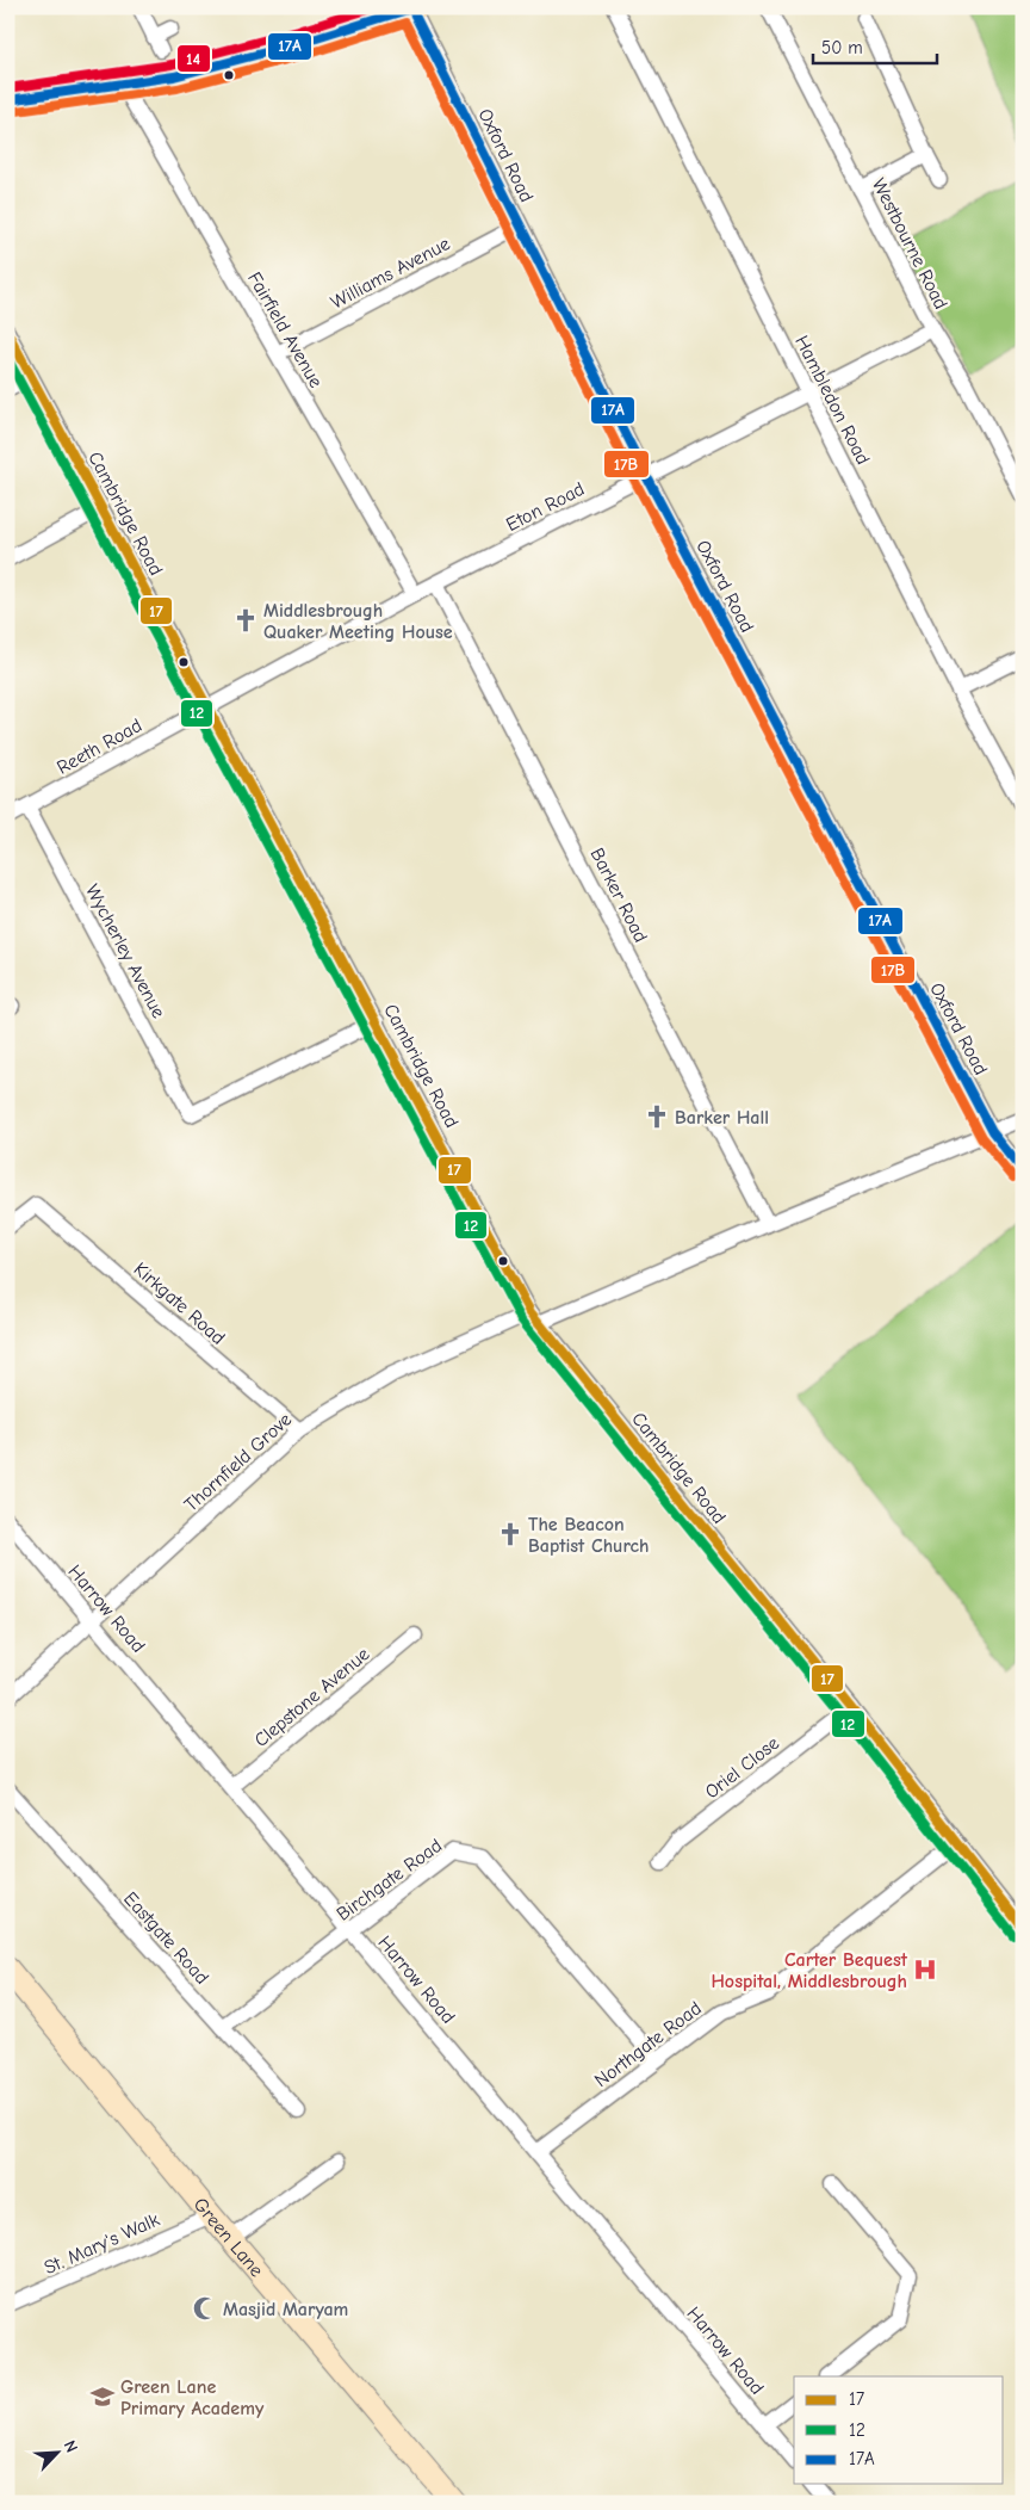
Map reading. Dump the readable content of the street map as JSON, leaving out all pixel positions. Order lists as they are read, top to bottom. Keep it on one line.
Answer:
{"streets":{"street":["Oxford Road","Westbourne Road","Williams Avenue","Fairfield Avenue","Hambledon Road","Eton Road","Cambridge Road","Reeth Road","Barker Road","Wycherley Avenue","Kirkgate Road","Thornfield Grove","Harrow Road","Clepstone Avenue","Oriel Close","Birchgate Road","Eastgate Road","Northgate Road","Green Lane","St. Mary's Walk"]},"crossings":[["Oxford Road","Williams Avenue"],["Oxford Road","Eton Road"],["Oxford Road","Thornfield Grove"],["Westbourne Road","Eton Road"],["Williams Avenue","Fairfield Avenue"],["Fairfield Avenue","Eton Road"],["Hambledon Road","Eton Road"],["Eton Road","Cambridge Road"],["Eton Road","Reeth Road"],["Eton Road","Barker Road"],["Cambridge Road","Reeth Road"],["Cambridge Road","Wycherley Avenue"],["Cambridge Road","Thornfield Grove"],["Cambridge Road","Oriel Close"],["Cambridge Road","Northgate Road"],["Reeth Road","Wycherley Avenue"],["Barker Road","Thornfield Grove"],["Kirkgate Road","Thornfield Grove"],["Thornfield Grove","Harrow Road"],["Harrow Road","Clepstone Avenue"],["Harrow Road","Birchgate Road"],["Harrow Road","Northgate Road"],["Birchgate Road","Eastgate Road"],["Birchgate Road","Northgate Road"],["Green Lane","St. Mary's Walk"]],"places":{"church":["Middlesbrough Quaker Meeting House","Barker Hall","The Beacon Baptist Church"],"hospital":["Carter Bequest Hospital, Middlesbrough"],"mosque":["Masjid Maryam"],"school or university":["Green Lane Primary Academy"]},"lines":["transit line 14","transit line 17A","transit line 17B","transit line 17","transit line 12"],"legend":["17","12","17A"],"scale_bar":"50 m","north":"top right"}
